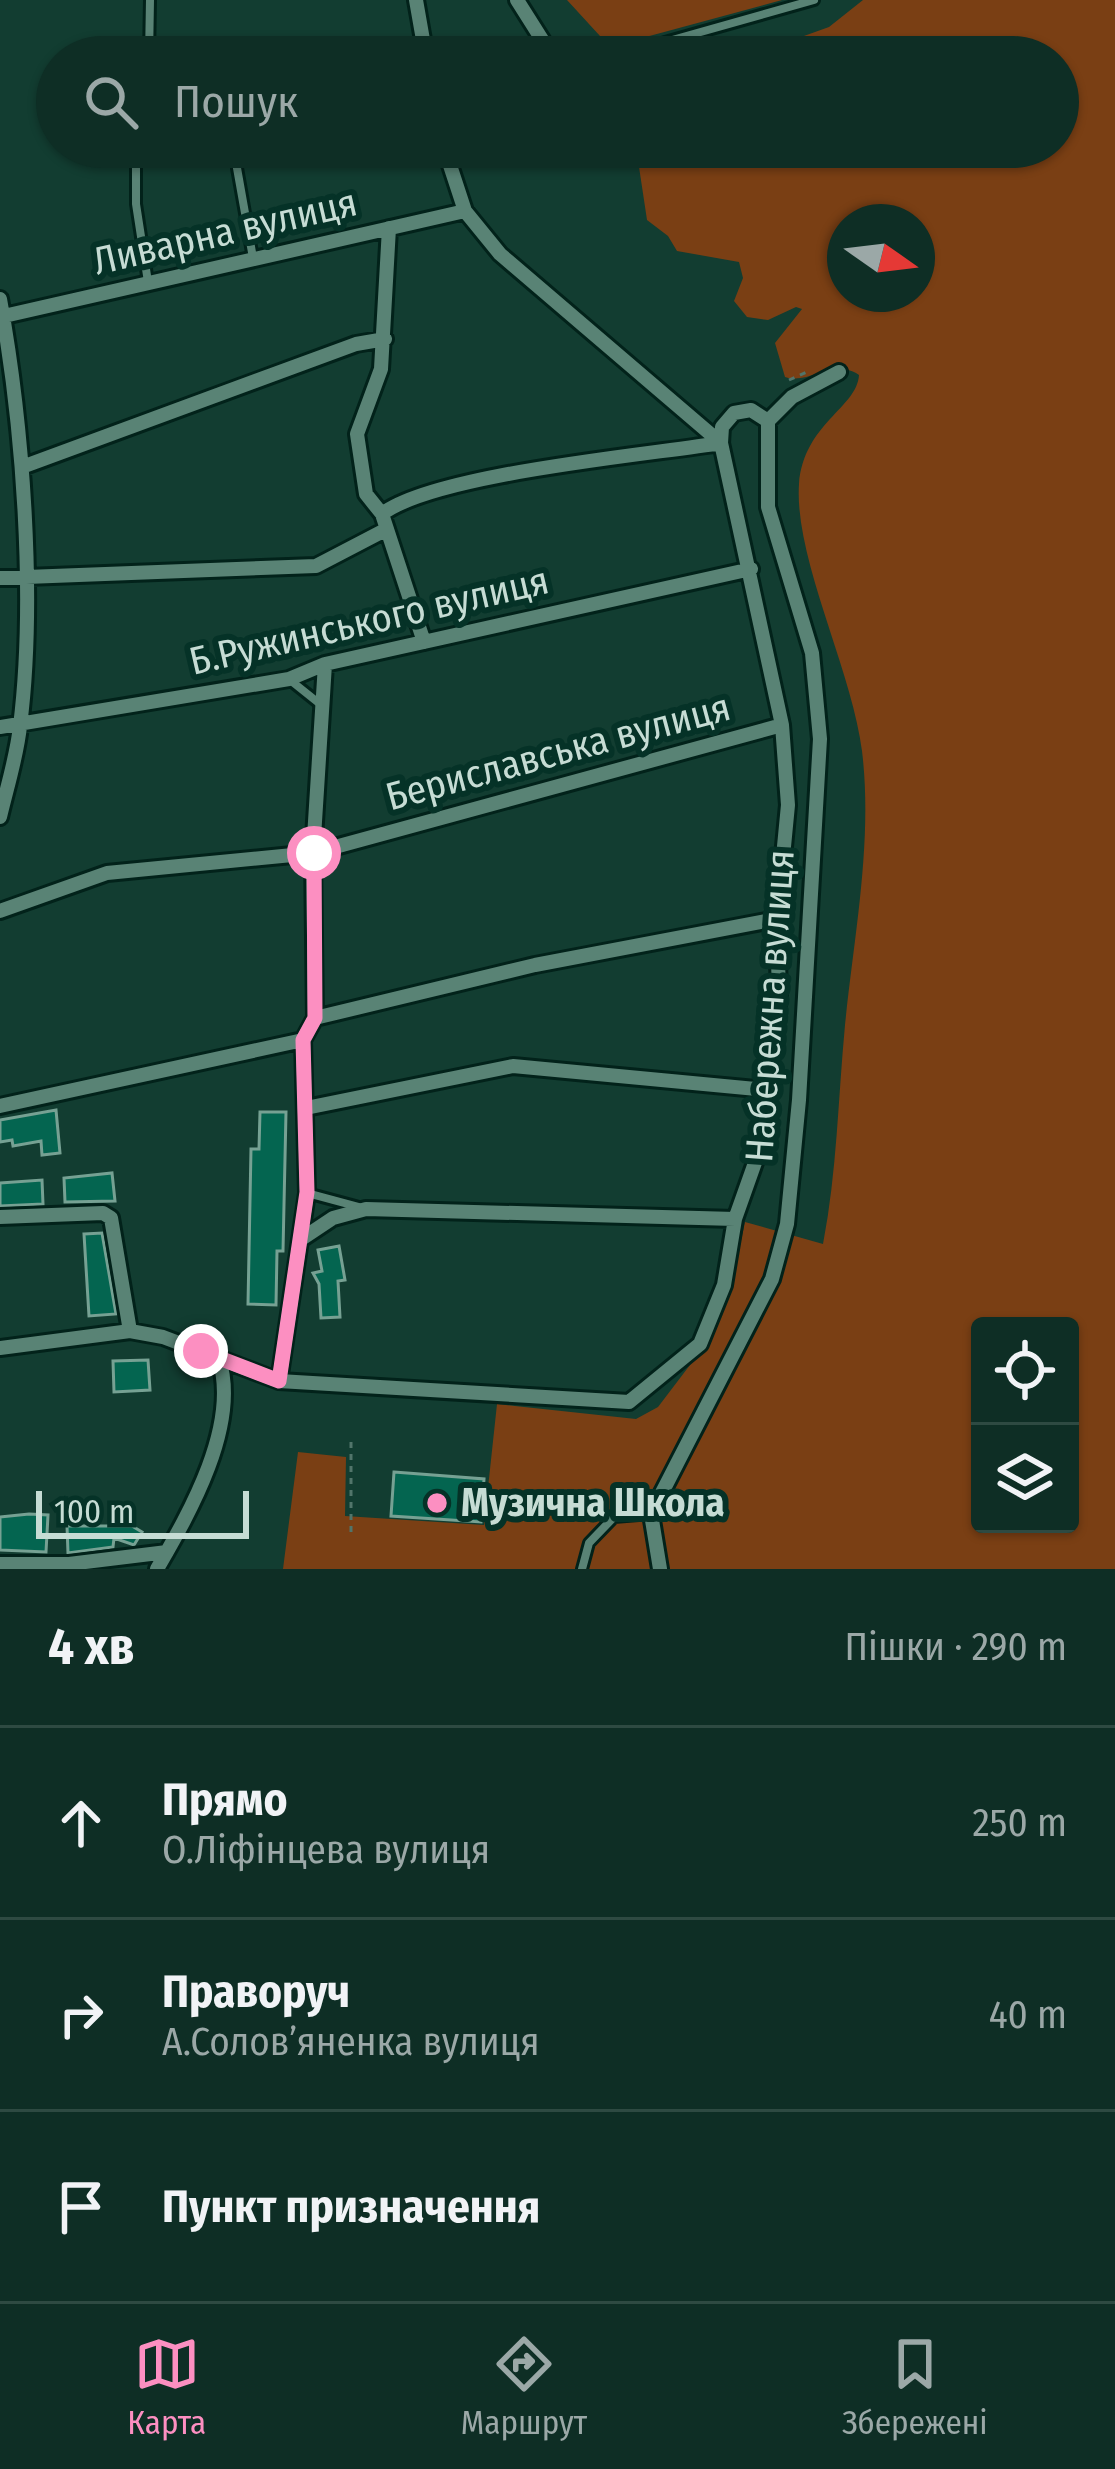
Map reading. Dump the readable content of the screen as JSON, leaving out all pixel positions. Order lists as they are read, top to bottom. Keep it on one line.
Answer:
{"streets":{"street":["Ливарна вулиця","Б.Ружинського вулиця","Бериславська вулиця","Набережна вулиця"]},"places":["Музична Школа"],"scale_bar":"100 m","north":"right","page":{"search":"Пошук","scale":"100 m","heading":["4 хв","Пішки · 290 m"],"list":[["Прямо","О.Ліфінцева вулиця","250 m"],["Праворуч","А.Солов’яненка вулиця","40 m"],"Пункт призначення"],"nav":["Карта","Маршрут","Збережені"]}}
